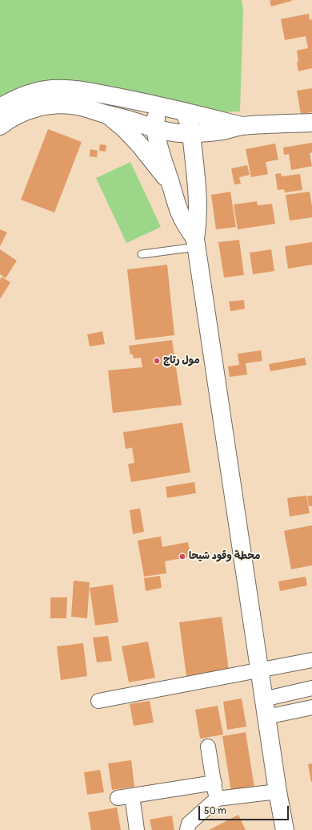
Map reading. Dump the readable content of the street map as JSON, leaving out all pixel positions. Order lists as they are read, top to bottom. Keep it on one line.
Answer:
{"places":["مول رتاج","محطة وقود شيحا"],"scale_bar":"50 m"}
